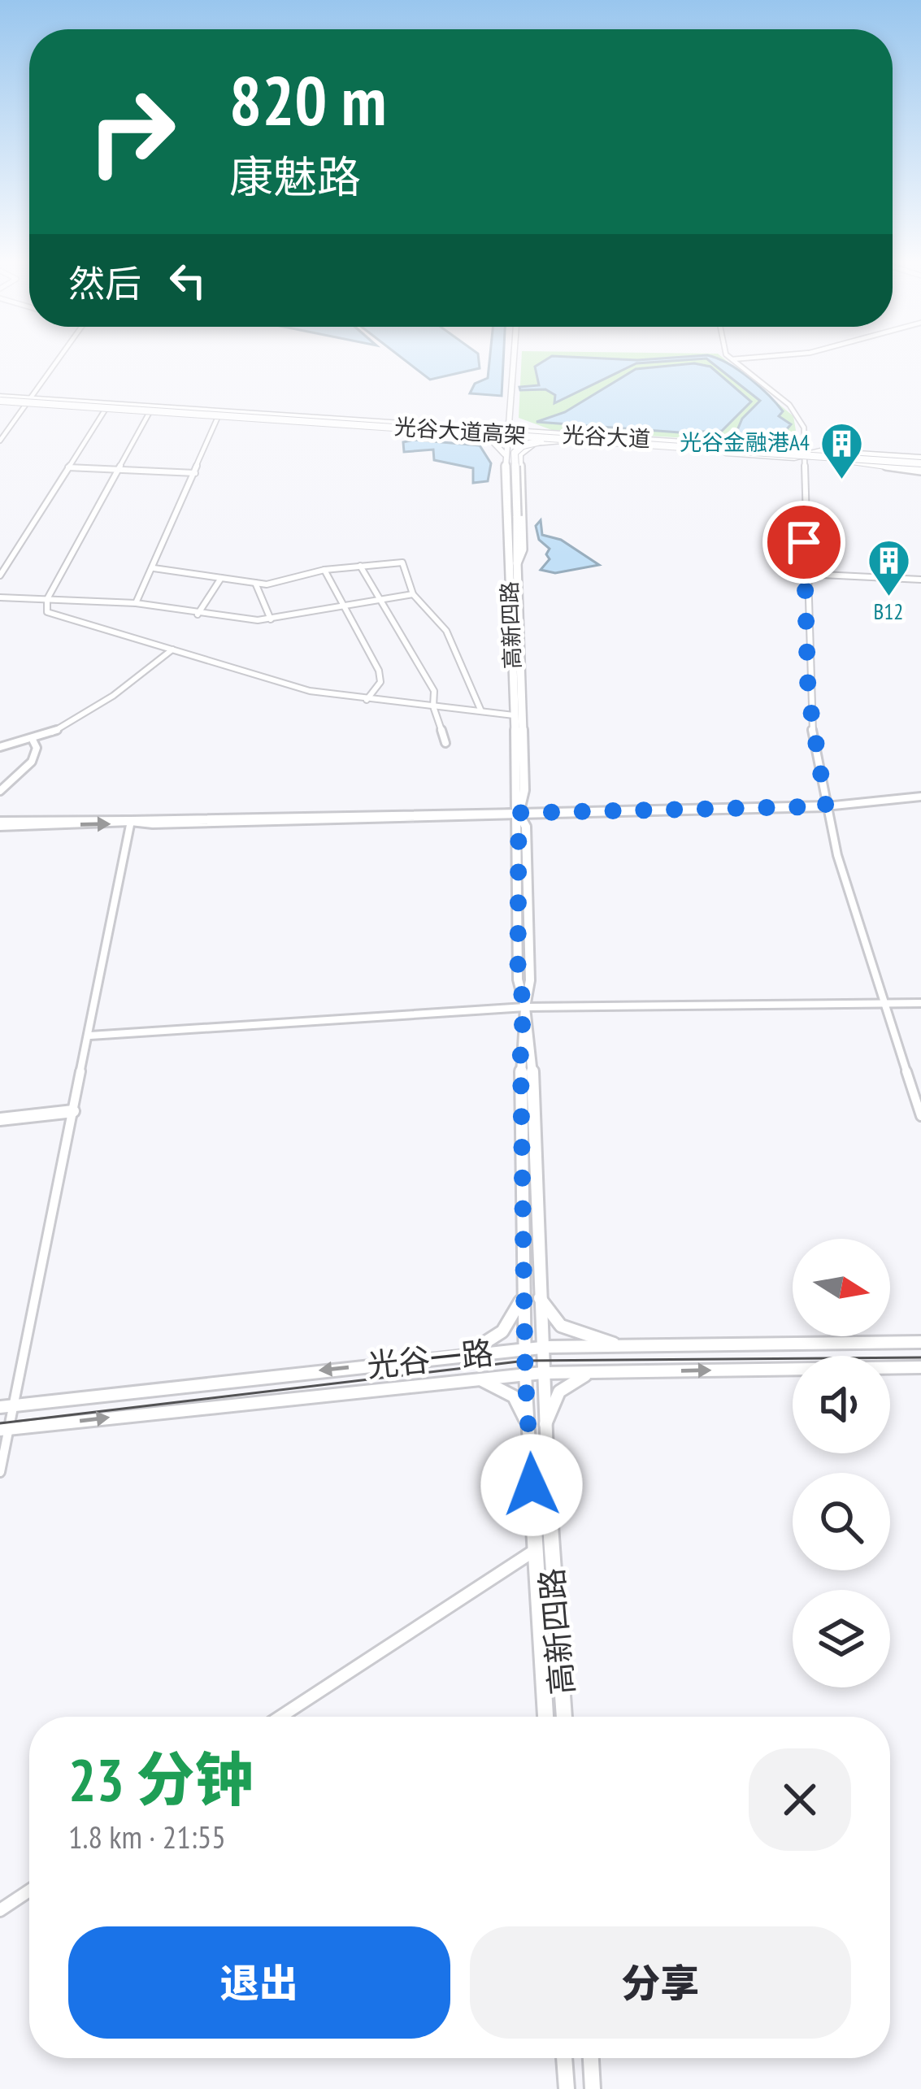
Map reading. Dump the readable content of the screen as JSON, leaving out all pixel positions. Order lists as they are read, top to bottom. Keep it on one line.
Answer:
{"streets":{"highway":["光谷大道高架"],"main road":["光谷大道","高新四路","光谷一路"]},"crossings":[["光谷大道高架","光谷大道"],["光谷大道","高新四路"],["高新四路","光谷一路"]],"places":{"building":["光谷金融港A4","B12"]},"north":"right","page":{"turn":["820 m","康魅路"],"then":"然后","heading":["23 分钟","1.8 km · 21:55"],"buttons":["退出","分享"]}}
